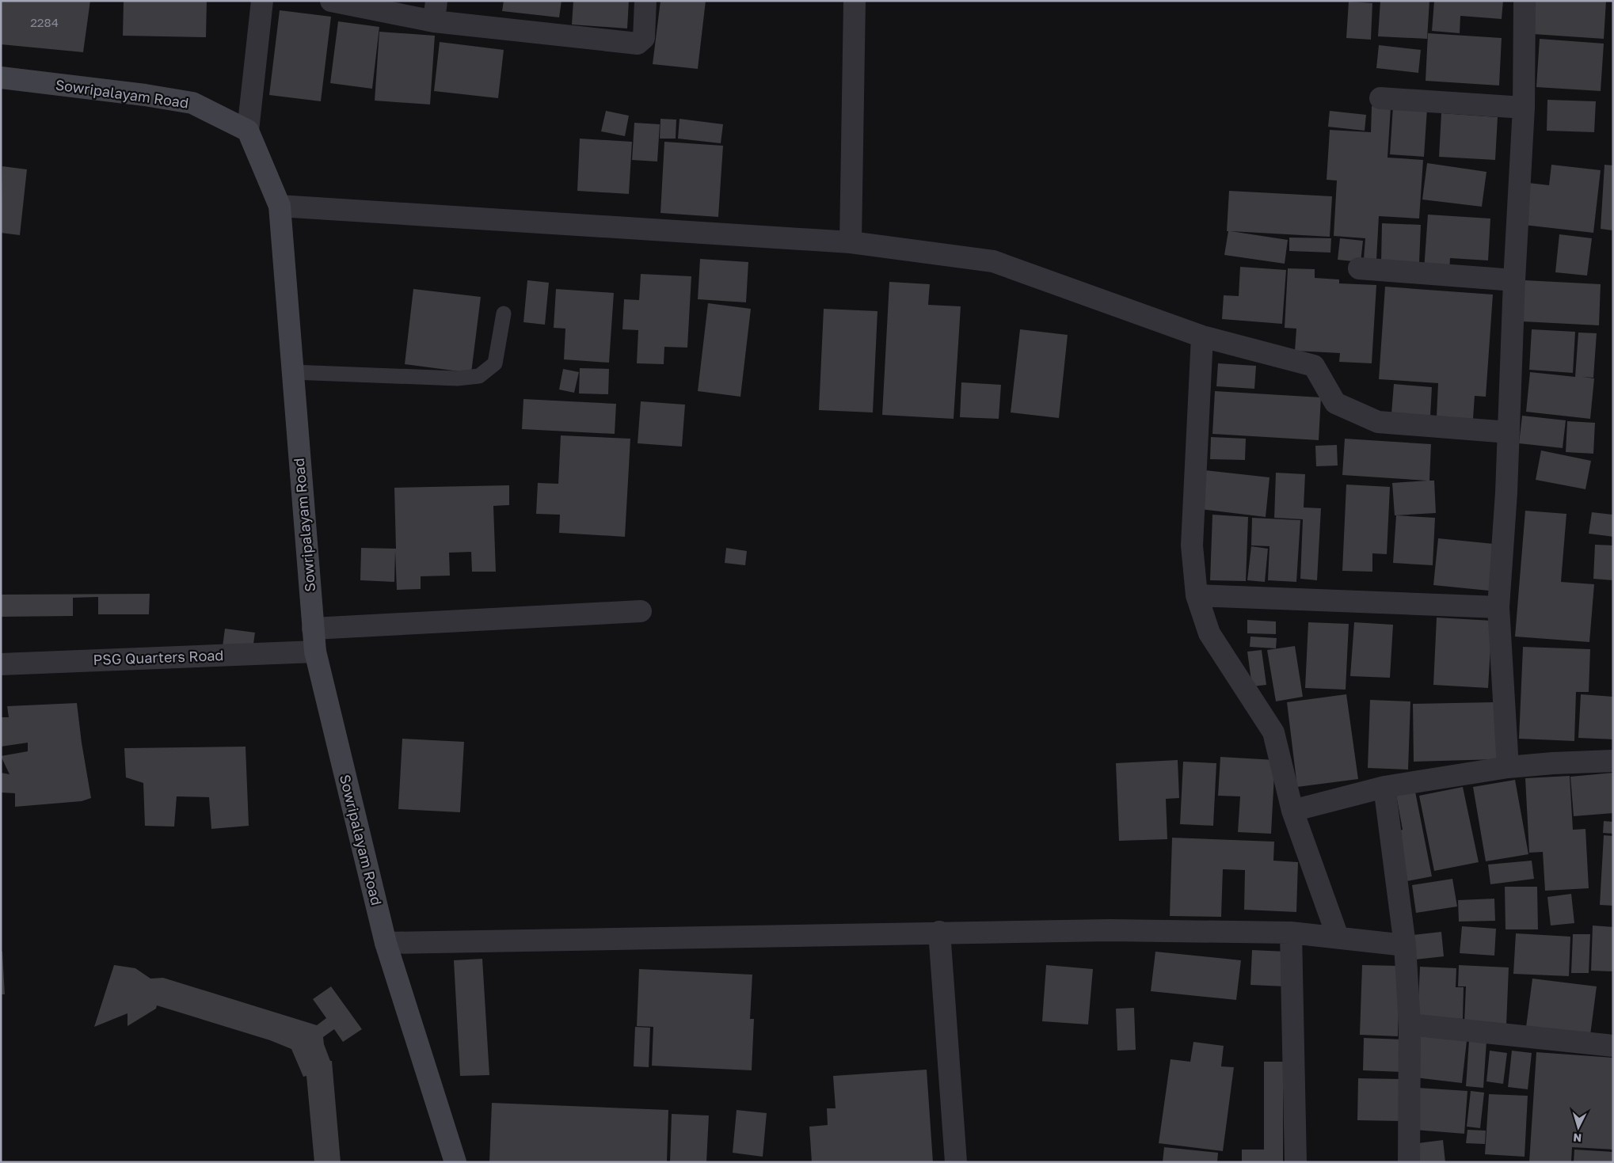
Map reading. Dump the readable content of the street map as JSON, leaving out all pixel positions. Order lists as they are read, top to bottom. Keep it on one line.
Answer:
{"streets":{"street":["Sowripalayam Road","PSG Quarters Road"]},"crossings":[["Sowripalayam Road","PSG Quarters Road"]],"house_numbers":["2284"],"north":"bottom"}
